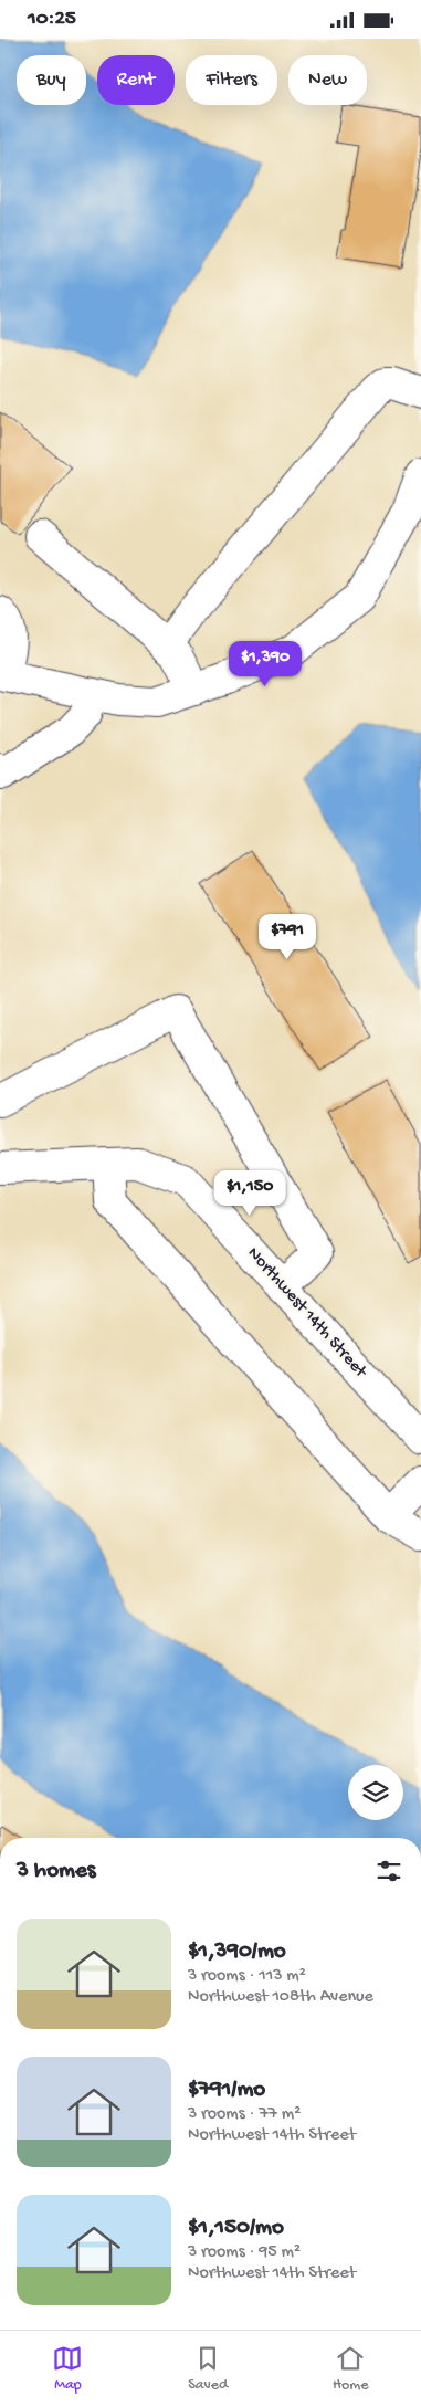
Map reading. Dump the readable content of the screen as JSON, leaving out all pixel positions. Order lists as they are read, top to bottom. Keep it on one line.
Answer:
{"streets":{"street":["Northwest 14th Street"]},"page":{"status":"10:25","chip":["Buy","Rent","Filters","New"],"price":["$1,390","$791","$1,150"],"heading":"3 homes","list":[{"name":"$1,390/mo","note":"3 rooms · 113 m² · Northwest 108th Avenue"},{"name":"$791/mo","note":"3 rooms · 77 m² · Northwest 14th Street"},{"name":"$1,150/mo","note":"3 rooms · 95 m² · Northwest 14th Street"}],"tabs":["Map","Saved","Home"]}}
